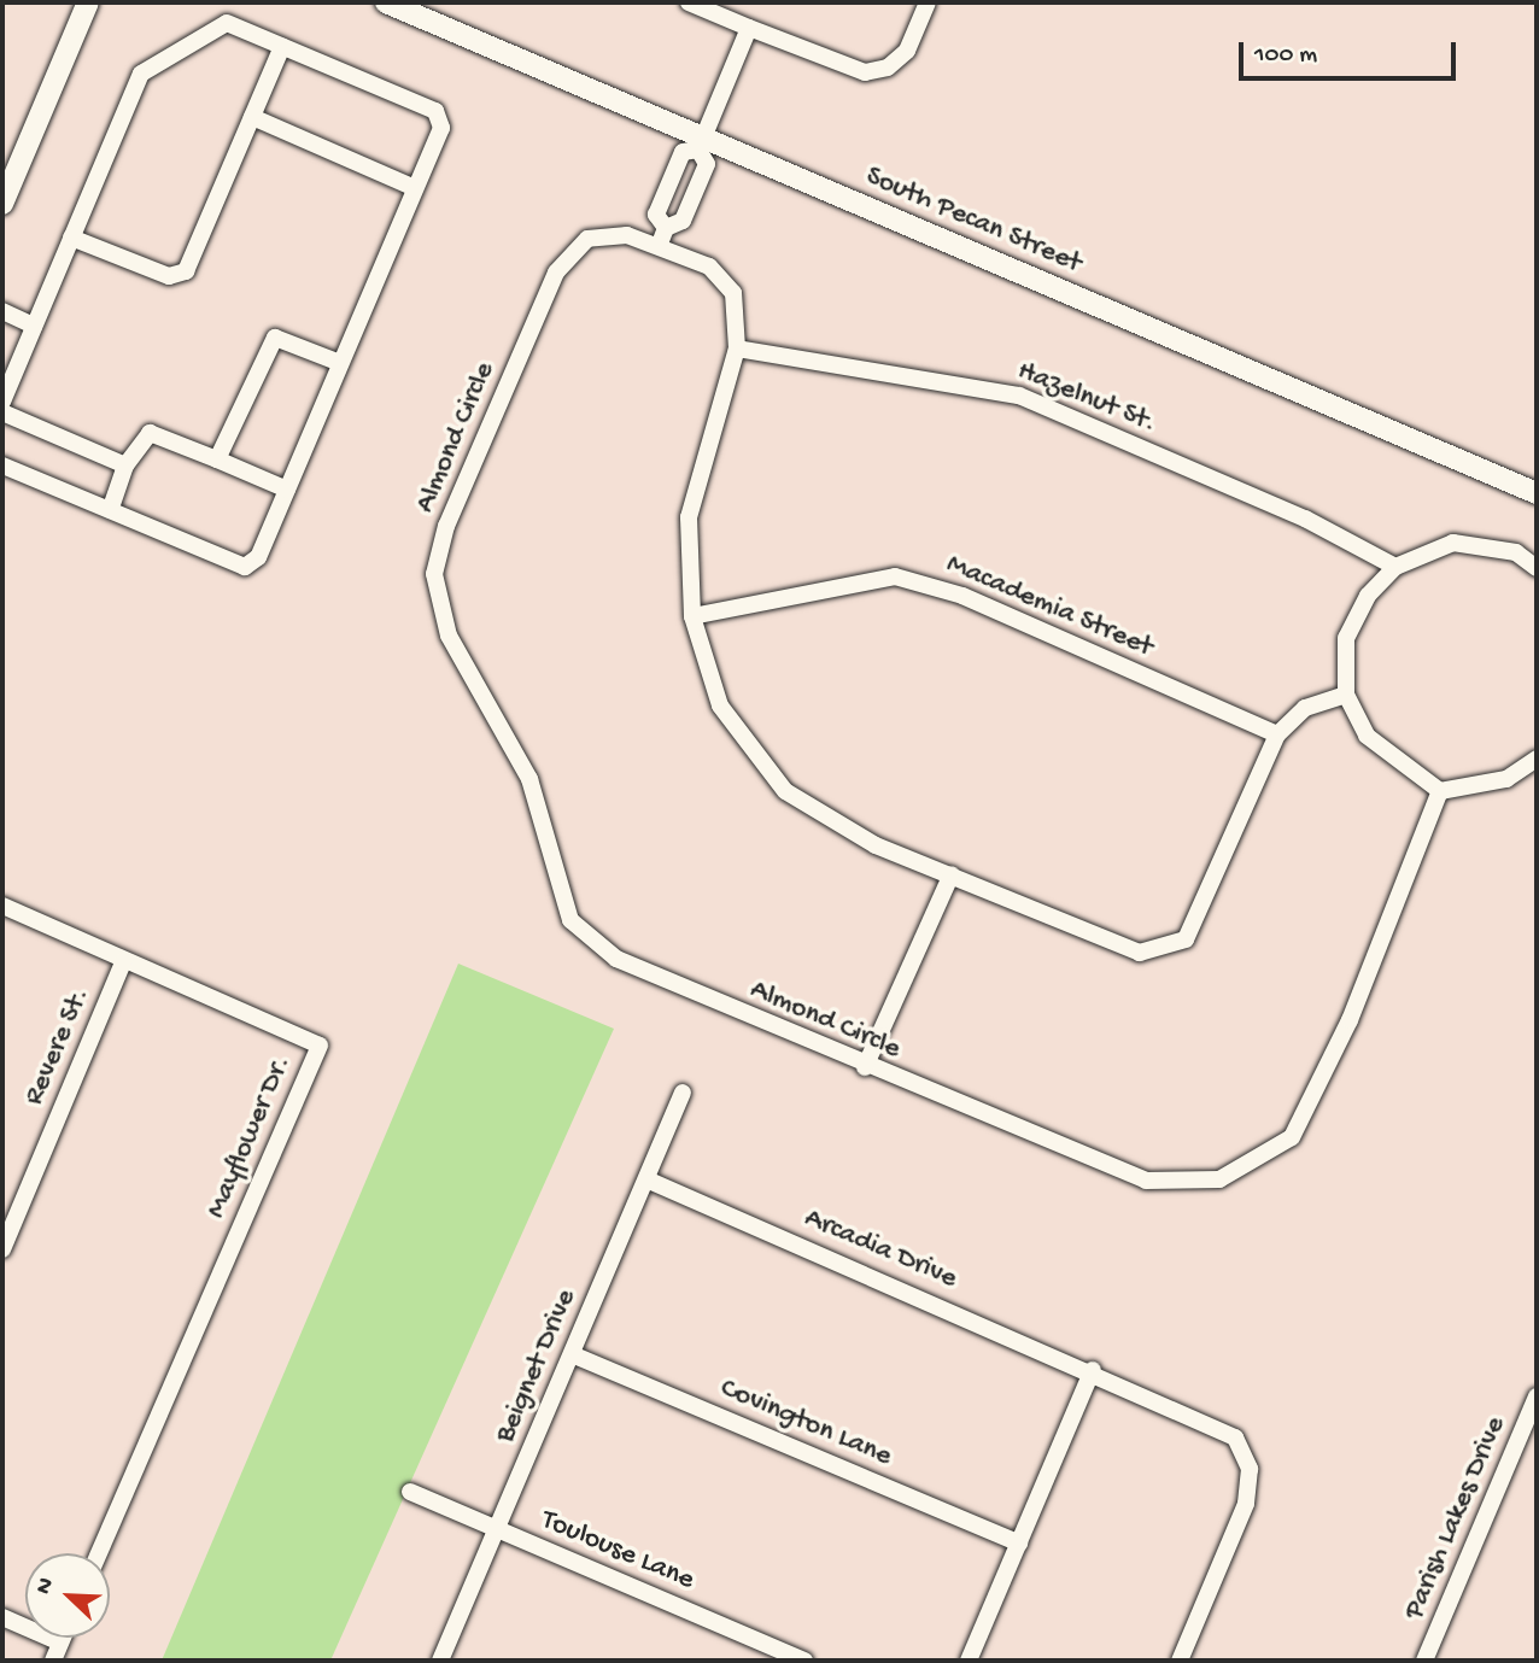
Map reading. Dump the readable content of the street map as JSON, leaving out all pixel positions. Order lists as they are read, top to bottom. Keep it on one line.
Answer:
{"streets":{"street":["South Pecan Street","Hazelnut St.","Almond Circle","Macademia Street","Revere St.","Mayflower Dr.","Arcadia Drive","Beignet Drive","Covington Lane","Parish Lakes Drive","Toulouse Lane"]},"crossings":[["Hazelnut St.","Almond Circle"],["Almond Circle","Macademia Street"],["Revere St.","Mayflower Dr."],["Arcadia Drive","Beignet Drive"],["Beignet Drive","Covington Lane"],["Beignet Drive","Toulouse Lane"]],"scale_bar":"100 m","north":"top left"}
